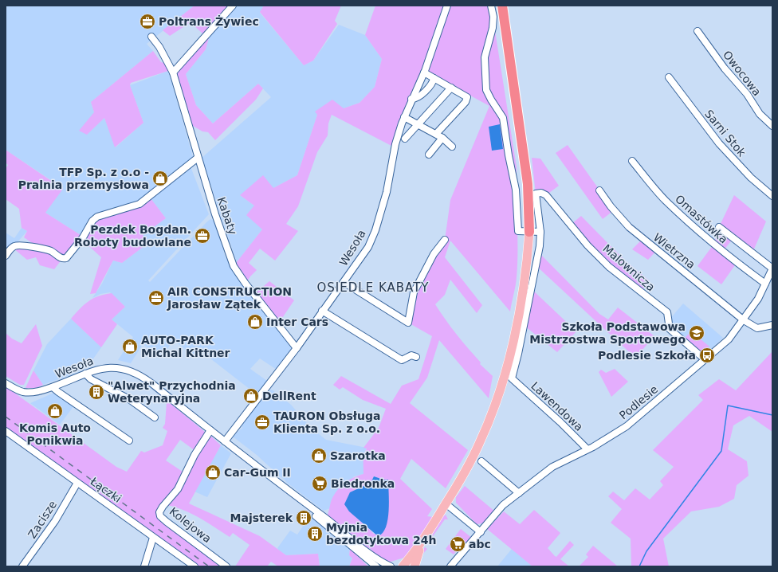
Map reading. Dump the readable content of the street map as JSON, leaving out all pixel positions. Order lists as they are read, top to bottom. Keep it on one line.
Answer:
{"streets":{"street":["Owocowa","Sarni Stok","Kabaty","Omastówka","Wesoła","Wietrzna","Malownicza","Podlesie","Lawendowa","Łączki","Zacisze","Kolejowa"]},"crossings":[["Kabaty","Wesoła"],["Omastówka","Podlesie"],["Wesoła","Kolejowa"],["Wietrzna","Podlesie"],["Malownicza","Podlesie"],["Malownicza","Lawendowa"],["Podlesie","Lawendowa"],["Łączki","Zacisze"]],"districts":["OSIEDLE KABATY"],"places":{"office":["Poltrans Żywiec","Pezdek Bogdan. Roboty budowlane","AIR CONSTRUCTION Jarosław Zątek","TAURON Obsługa Klienta Sp. z o.o."],"shop":["TFP Sp. z o.o - Pralnia przemysłowa","Inter Cars","AUTO-PARK Michal Kittner","DellRent","Komis Auto Ponikwia","Szarotka","Car-Gum II"],"school or university":["Szkoła Podstawowa Mistrzostwa Sportowego"],"bus stop":["Podlesie Szkoła"],"building":["\"Alwet\" Przychodnia Weterynaryjna","Majsterek","Myjnia bezdotykowa 24h"],"supermarket":["Biedronka","abc"]}}
